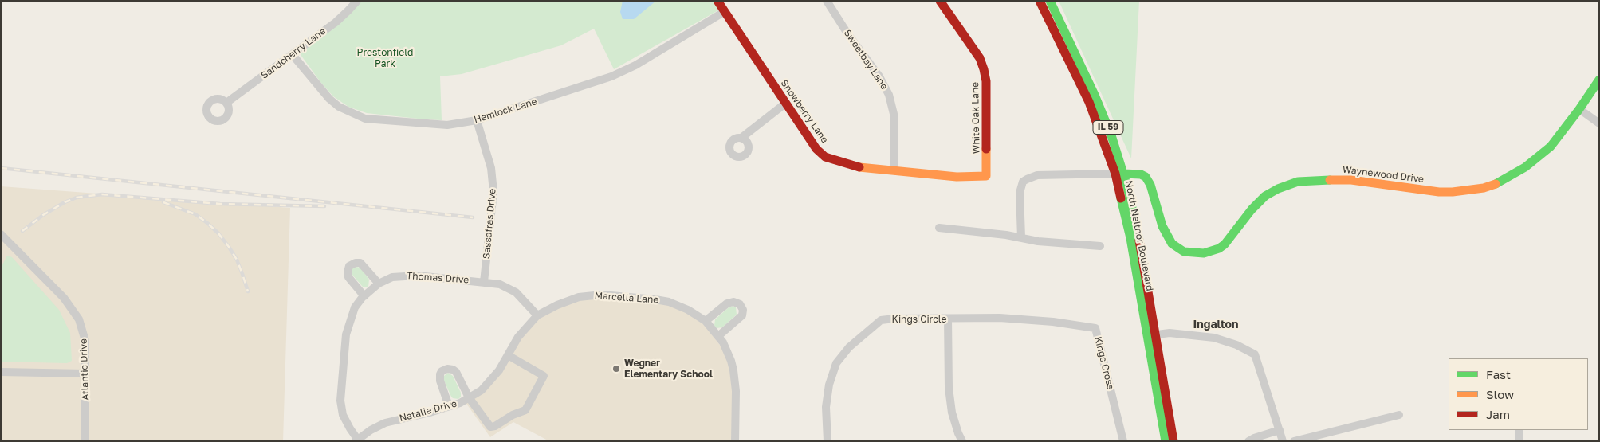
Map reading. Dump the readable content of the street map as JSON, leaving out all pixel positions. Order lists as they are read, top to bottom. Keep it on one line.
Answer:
{"streets":{"street":["Sandcherry Lane","Sweetbay Lane","Hemlock Lane","Snowberry Lane","White Oak Lane","IL 59","Waynewood Drive","Sassafras Drive","North Neltnor Boulevard","Thomas Drive","Marcella Lane","Kings Circle","Kings Cross","Atlantic Drive","Natalie Drive"]},"crossings":[["Sandcherry Lane","Hemlock Lane"],["Sweetbay Lane","Snowberry Lane"],["Hemlock Lane","Snowberry Lane"],["Hemlock Lane","Sassafras Drive"],["Snowberry Lane","White Oak Lane"],["Waynewood Drive","North Neltnor Boulevard"],["Sassafras Drive","Thomas Drive"],["Thomas Drive","Marcella Lane"],["Thomas Drive","Natalie Drive"],["Marcella Lane","Natalie Drive"],["Kings Circle","Kings Cross"]],"districts":["Ingalton"],"parks":["Prestonfield Park"],"places":["Wegner Elementary School"],"legend":["Fast","Slow","Jam"]}
